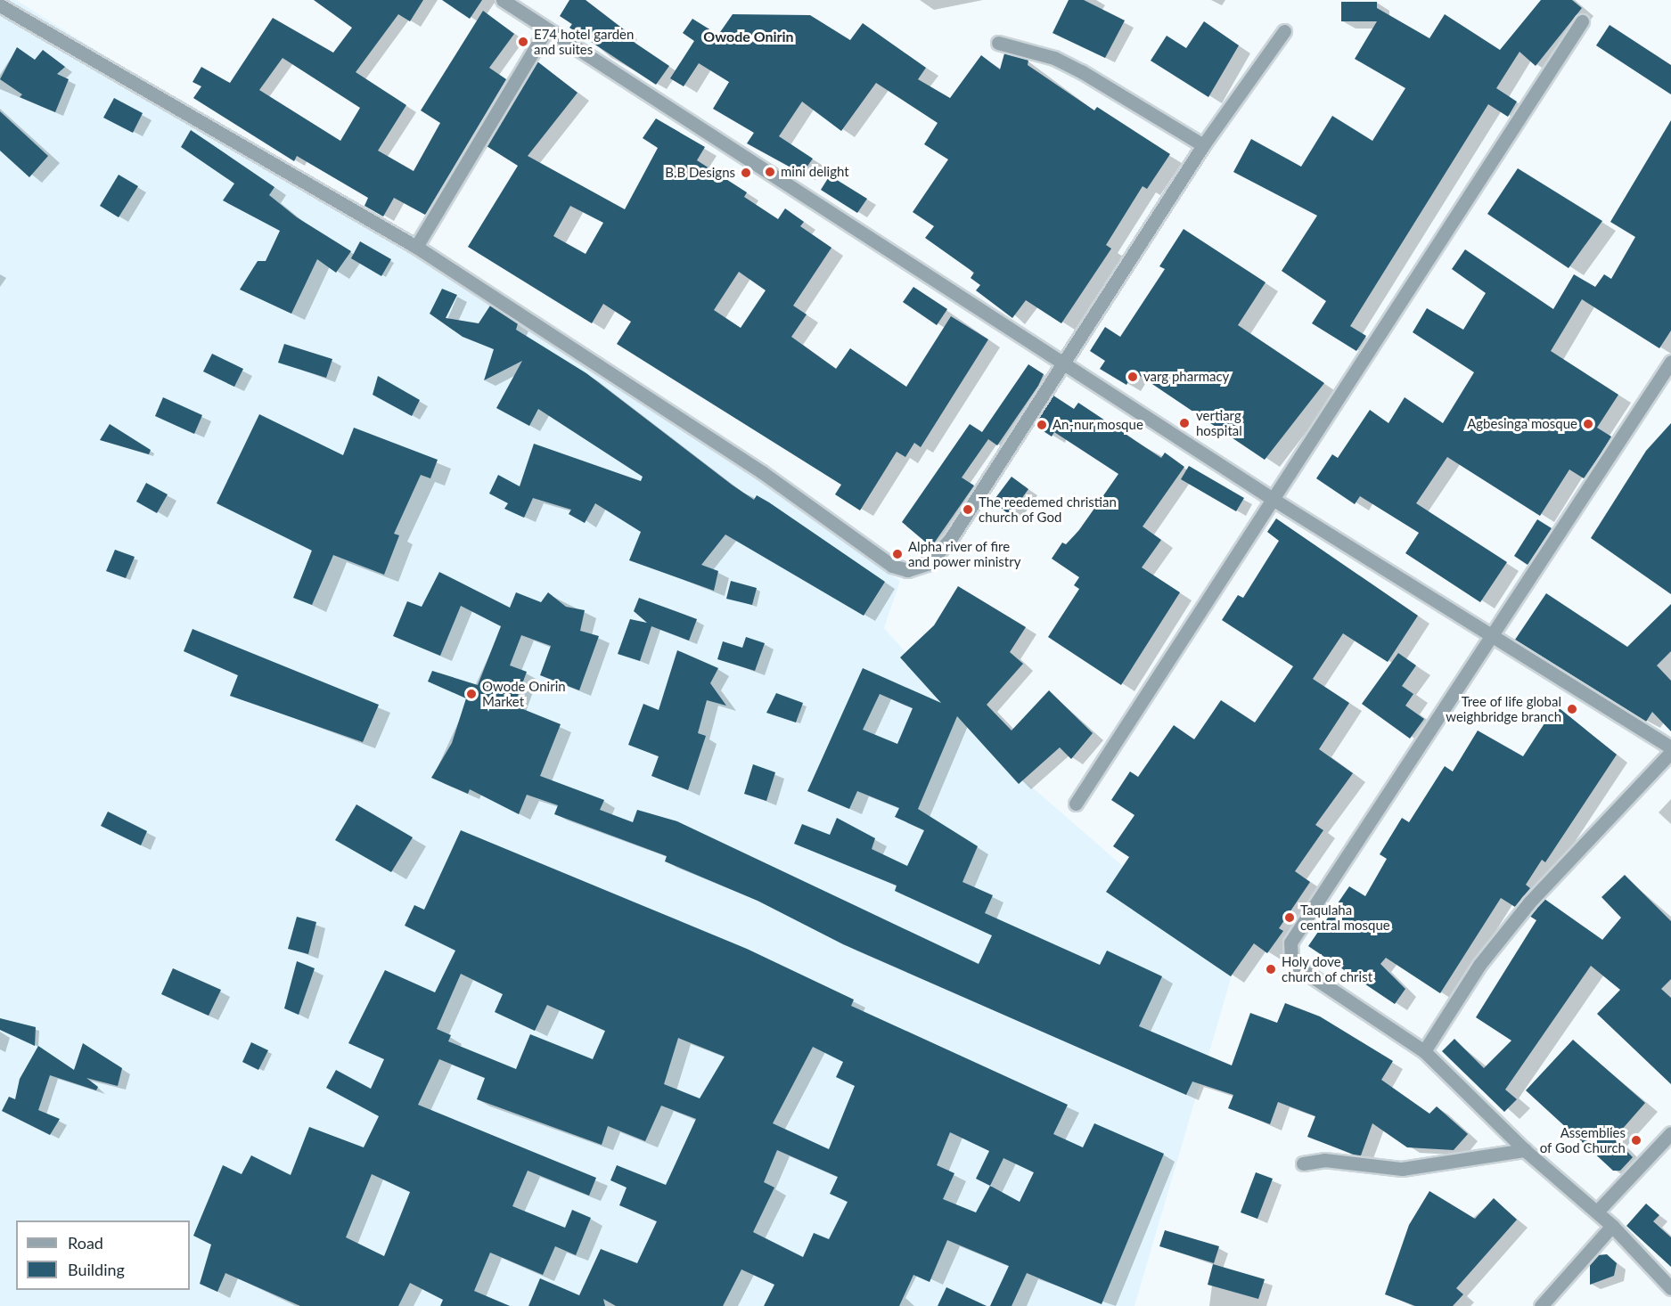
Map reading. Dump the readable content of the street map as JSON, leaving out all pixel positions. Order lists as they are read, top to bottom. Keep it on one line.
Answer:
{"districts":["Owode Onirin"],"places":["E74 hotel garden and suites","mini delight","B.B Designs","varg pharmacy","vertiarg hospital","Agbesinga mosque","An-nur mosque","The reedemed christian church of God","Alpha river of fire and power ministry","Owode Onirin Market","Tree of life global weighbridge branch","Taqulaha central mosque","Holy dove church of christ","Assemblies of God Church"],"legend":["Road","Building"]}
